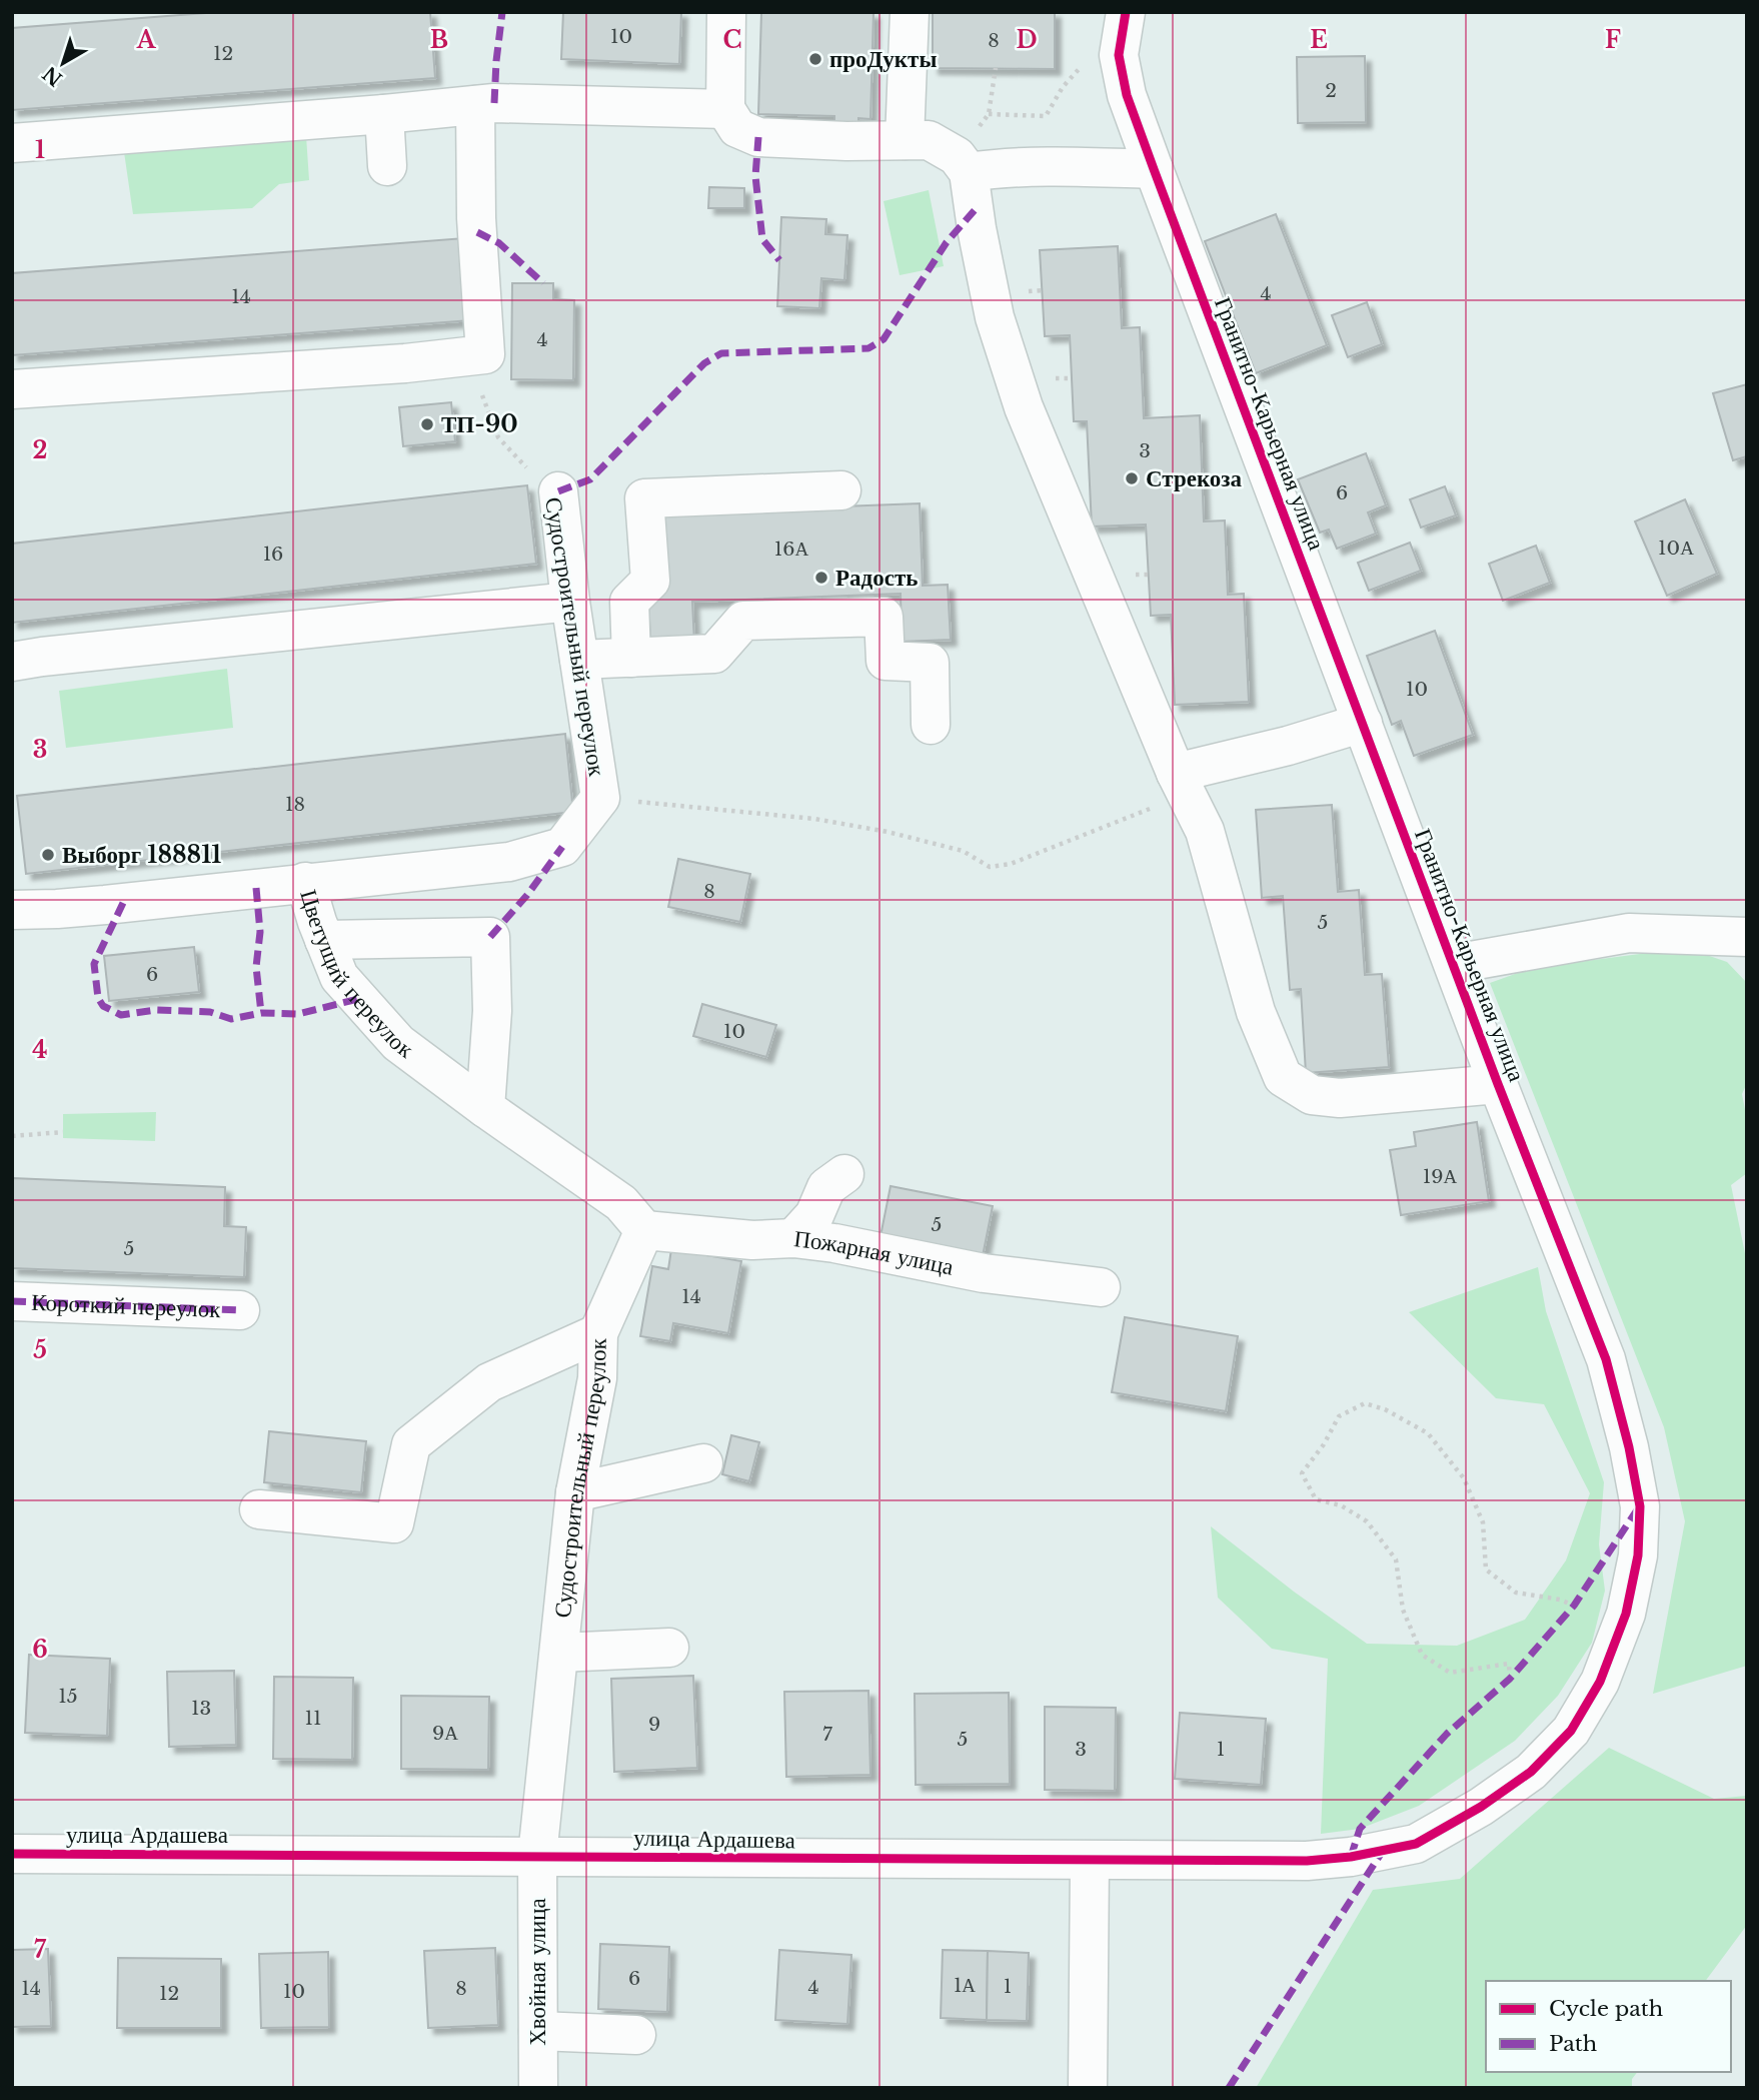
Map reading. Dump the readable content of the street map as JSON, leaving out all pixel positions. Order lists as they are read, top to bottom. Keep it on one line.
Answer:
{"streets":{"street":["Гранитно-Карьерная улица","Судостроительный переулок","Цветущий переулок","Пожарная улица","Короткий переулок","улица Ардашева","Хвойная улица"]},"crossings":[["Гранитно-Карьерная улица","улица Ардашева"],["Судостроительный переулок","Цветущий переулок"],["Судостроительный переулок","Пожарная улица"],["Судостроительный переулок","улица Ардашева"],["Судостроительный переулок","Хвойная улица"],["улица Ардашева","Хвойная улица"]],"places":["проДукты","ТП-90","Стрекоза","Радость","Выборг 188811"],"house_numbers":["10","8","12","2","4","14","4","3","6","10А","16А","16","10","18","8","5","6","10","19А","5","5","14","15","13","11","9","9А","7","5","3","1","6","1А","1","4","14","8","10","12"],"legend":["Cycle path","Path"],"north":"bottom left","grid":{"columns":["A","B","C","D","E","F"],"rows":["1","2","3","4","5","6","7"]}}
